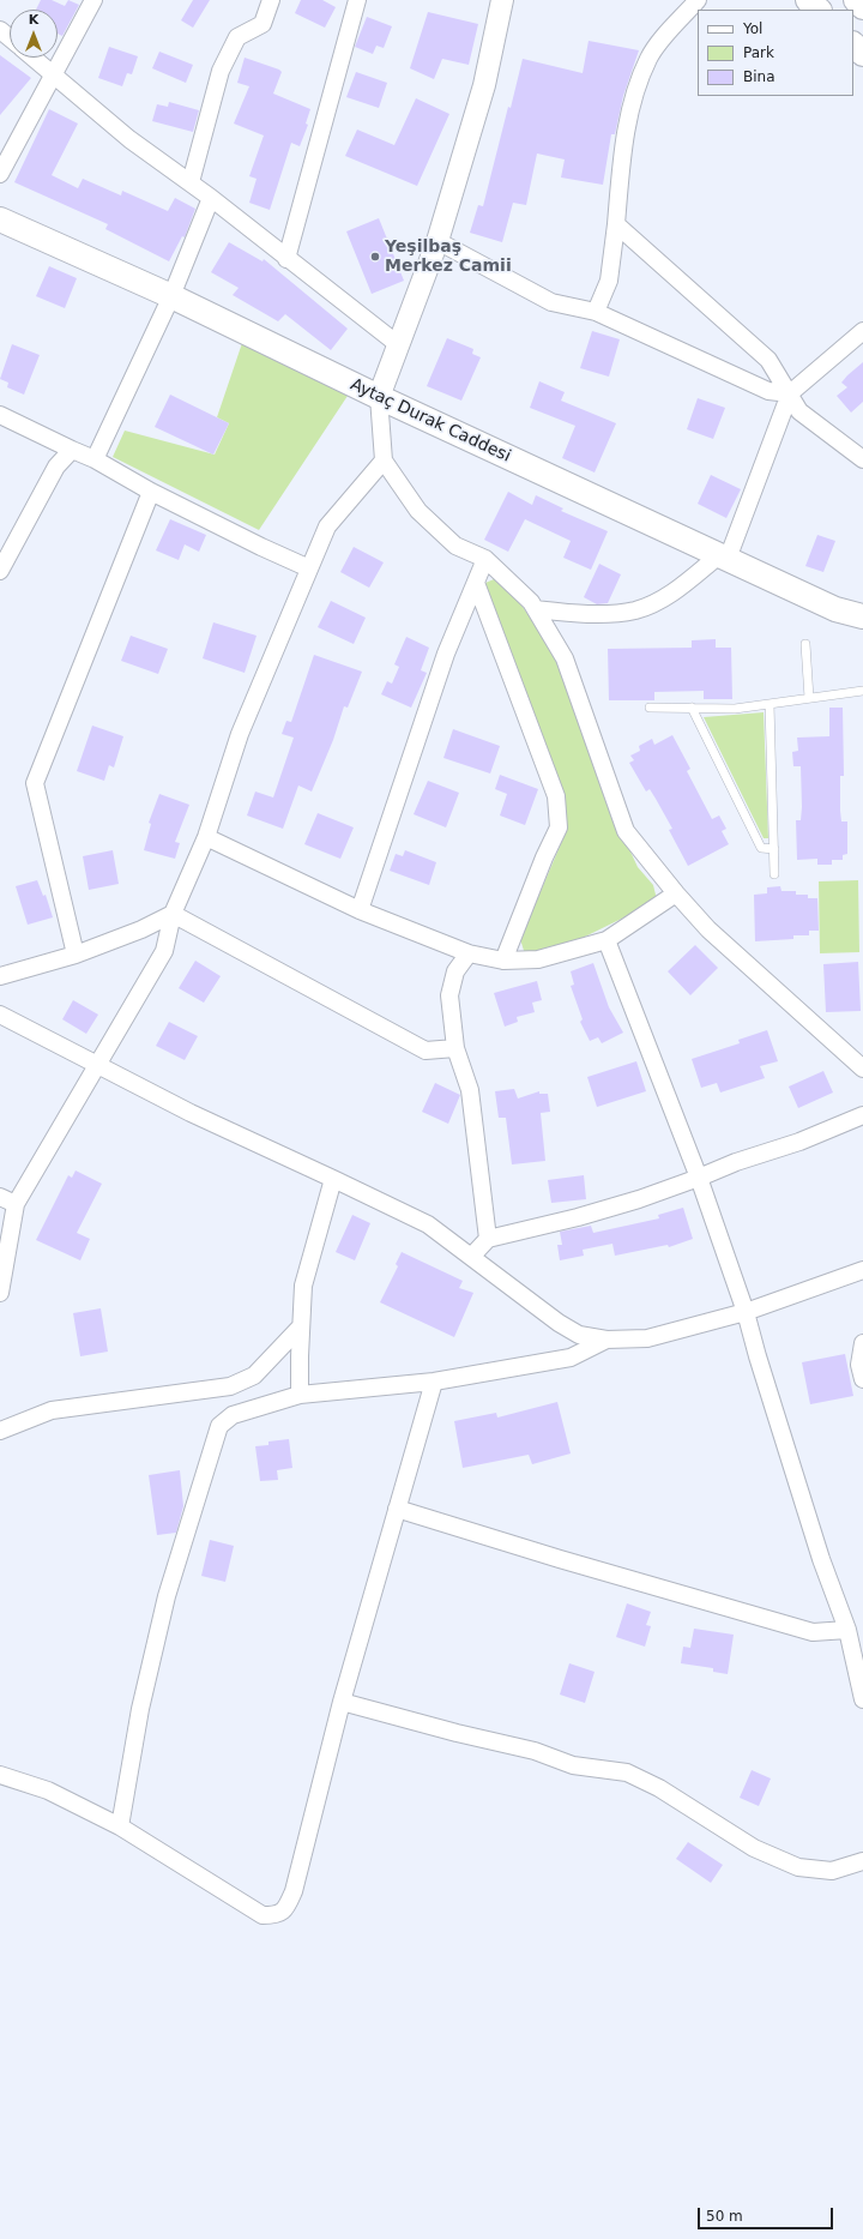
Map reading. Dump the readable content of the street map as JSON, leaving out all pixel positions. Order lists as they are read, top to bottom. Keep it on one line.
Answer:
{"streets":{"main road":["Aytaç Durak Caddesi"]},"places":["Yeşilbaş Merkez Camii"],"legend":["Yol","Park","Bina"],"scale_bar":"50 m","north":"top"}
